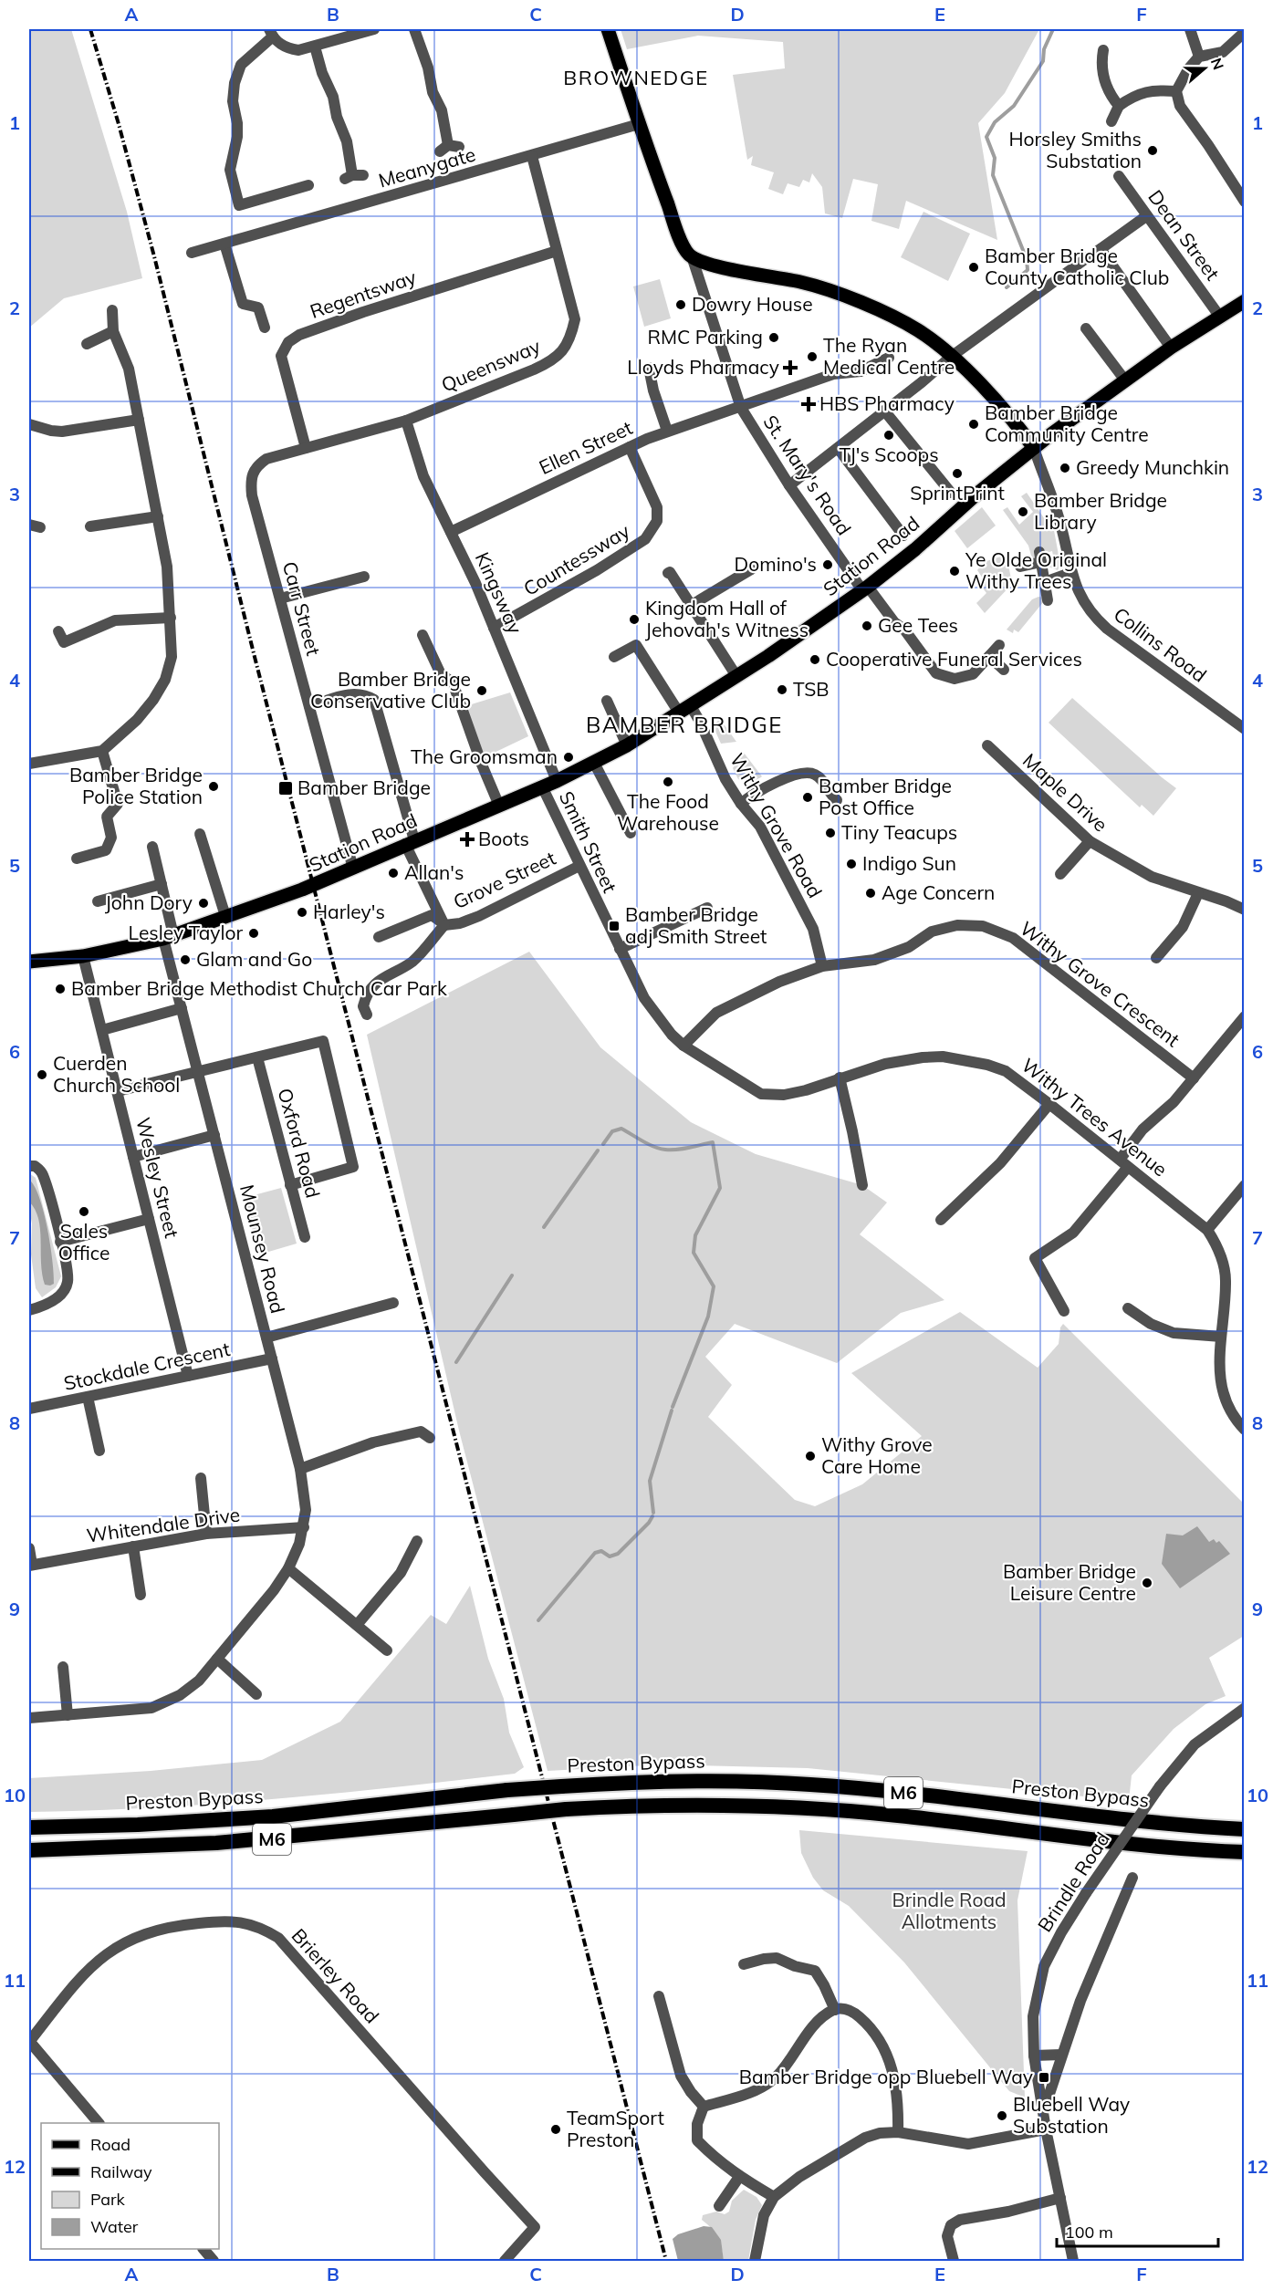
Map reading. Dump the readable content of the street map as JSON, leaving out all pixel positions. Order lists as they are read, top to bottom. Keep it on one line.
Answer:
{"streets":{"highway":["Preston Bypass","M6"],"main road":["Station Road"],"street":["Meanygate","Dean Street","Regentsway","Queensway","Ellen Street","St. Mary's Road","Countessway","Kingsway","Carr Street","Collins Road","Maple Drive","Withy Grove Road","Smith Street","Grove Street","Withy Grove Crescent","Withy Trees Avenue","Oxford Road","Wesley Street","Mounsey Road","Stockdale Crescent","Whitendale Drive","Brindle Road","Brierley Road"]},"crossings":[["Meanygate","Queensway"],["Dean Street","Station Road"],["Regentsway","Queensway"],["Queensway","Kingsway"],["Queensway","Carr Street"],["Ellen Street","St. Mary's Road"],["Ellen Street","Countessway"],["Ellen Street","Kingsway"],["St. Mary's Road","Station Road"],["Station Road","Kingsway"],["Station Road","Carr Street"],["Station Road","Collins Road"],["Station Road","Withy Grove Road"],["Station Road","Smith Street"],["Station Road","Wesley Street"],["Station Road","Mounsey Road"],["Countessway","Kingsway"],["Withy Grove Road","Withy Grove Crescent"],["Smith Street","Grove Street"],["Smith Street","Withy Trees Avenue"],["Withy Grove Crescent","Withy Trees Avenue"],["Wesley Street","Stockdale Crescent"],["Mounsey Road","Stockdale Crescent"],["Mounsey Road","Whitendale Drive"]],"districts":["BROWNEDGE","BAMBER BRIDGE"],"parks":["Brindle Road Allotments"],"places":{"other":["Horsley Smiths Substation","Bamber Bridge County Catholic Club","Dowry House","RMC Parking","The Ryan Medical Centre","Bamber Bridge Community Centre","TJ's Scoops","Greedy Munchkin","SprintPrint","Bamber Bridge Library","Domino's","Ye Olde Original Withy Trees","Kingdom Hall of Jehovah's Witness","Gee Tees","Cooperative Funeral Services","TSB","Bamber Bridge Conservative Club","The Groomsman","The Food Warehouse","Bamber Bridge Police Station","Bamber Bridge Post Office","Tiny Teacups","Indigo Sun","Allan's","Age Concern","John Dory","Harley's","Lesley Taylor","Glam and Go","Bamber Bridge Methodist Church Car Park","Cuerden Church School","Sales Office","Withy Grove Care Home","Bamber Bridge Leisure Centre","Bluebell Way Substation","TeamSport Preston"],"health":["Lloyds Pharmacy","HBS Pharmacy","Boots"],"transit":["Bamber Bridge","Bamber Bridge adj Smith Street","Bamber Bridge opp Bluebell Way"]},"legend":["Road","Railway","Park","Water"],"scale_bar":"100 m","north":"right","grid":{"columns":["A","B","C","D","E","F"],"rows":["1","2","3","4","5","6","7","8","9","10","11","12"]}}
